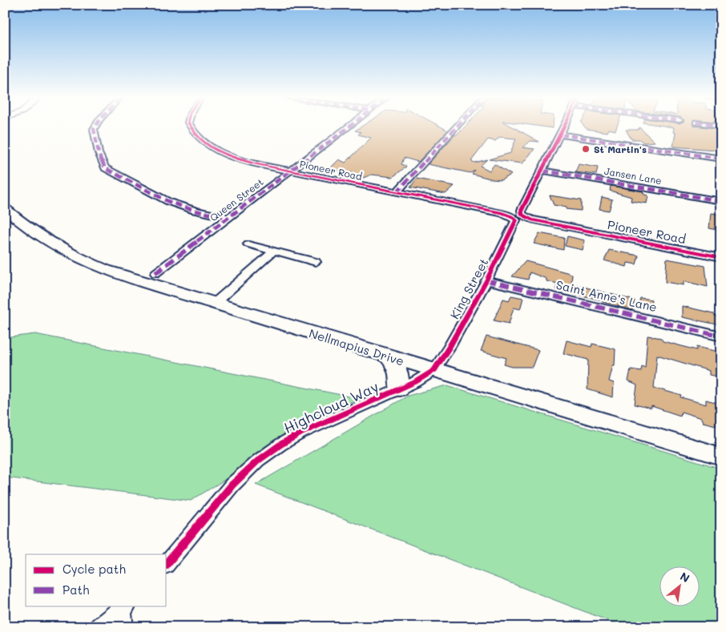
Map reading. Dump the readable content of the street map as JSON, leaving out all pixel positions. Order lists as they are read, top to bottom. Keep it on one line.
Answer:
{"streets":{"main road":["Nellmapius Drive"],"street":["Pioneer Road","Jansen Lane","Queen Street","King Street","Saint Anne's Lane","Highcloud Way"]},"crossings":[["Pioneer Road","Queen Street"],["Pioneer Road","King Street"],["Jansen Lane","King Street"],["King Street","Saint Anne's Lane"],["King Street","Nellmapius Drive"],["King Street","Highcloud Way"],["Nellmapius Drive","Highcloud Way"]],"places":["St Martin's"],"legend":["Cycle path","Path"],"north":"top right"}
